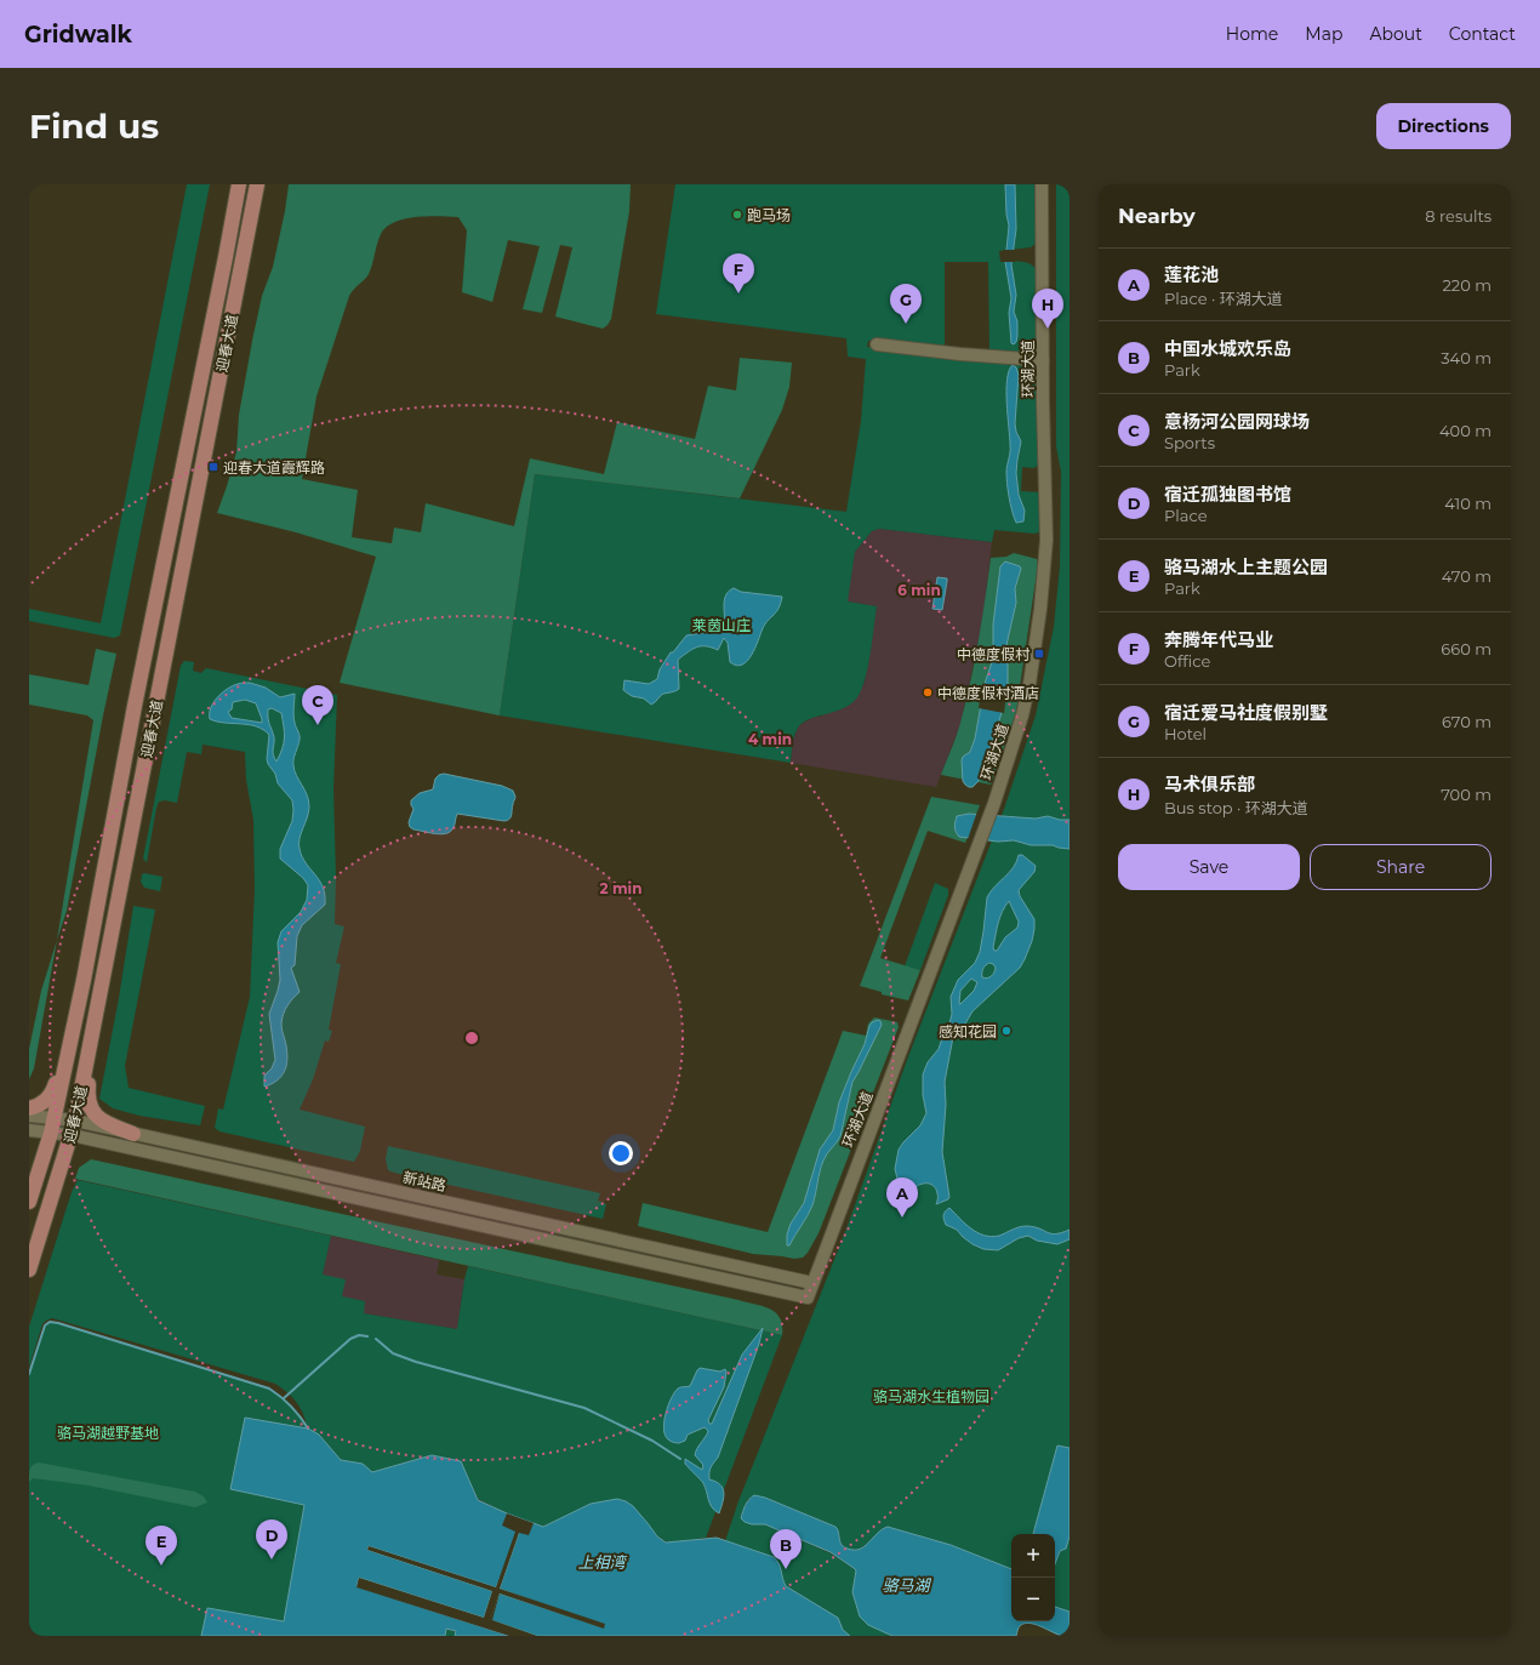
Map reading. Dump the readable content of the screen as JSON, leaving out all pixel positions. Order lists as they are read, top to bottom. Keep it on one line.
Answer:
{"streets":{"main road":["迎春大道"],"street":["环湖大道","新站路"]},"crossings":[["迎春大道","新站路"],["环湖大道","新站路"]],"water":["上相湾","骆马湖"],"parks":["莱茵山庄","骆马湖水生植物园","骆马湖越野基地"],"places":{"other":["跑马场","中德度假村酒店","感知花园"],"transit":["迎春大道霞辉路","中德度假村"]},"page":{"header":"Gridwalk","nav":["Home","Map","About","Contact"],"buttons":["Directions",["Save","Share"]],"title":"Find us","heading":["Nearby","8 results"],"list":[{"mark":"A","name":"莲花池","note":"Place · 环湖大道","value":"220 m"},{"mark":"B","name":"中国水城欢乐岛","note":"Park","value":"340 m"},{"mark":"C","name":"意杨河公园网球场","note":"Sports","value":"400 m"},{"mark":"D","name":"宿迁孤独图书馆","note":"Place","value":"410 m"},{"mark":"E","name":"骆马湖水上主题公园","note":"Park","value":"470 m"},{"mark":"F","name":"奔腾年代马业","note":"Office","value":"660 m"},{"mark":"G","name":"宿迁爱马社度假别墅","note":"Hotel","value":"670 m"},{"mark":"H","name":"马术俱乐部","note":"Bus stop · 环湖大道","value":"700 m"}],"pins":["F","G","H","C","A","D","E","B"],"map_buttons":["+","−"]},"rings":["6 min","4 min","2 min"]}
